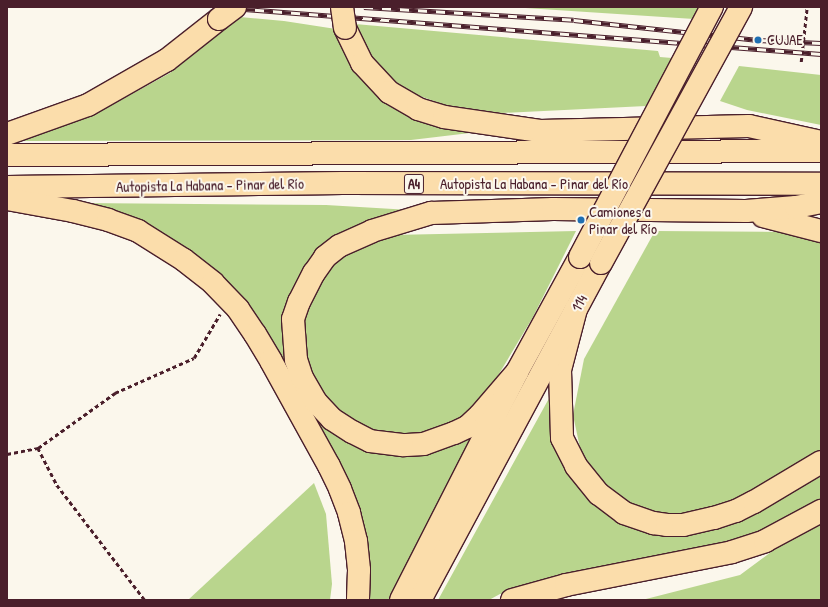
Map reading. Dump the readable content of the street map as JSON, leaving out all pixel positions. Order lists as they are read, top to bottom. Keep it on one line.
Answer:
{"streets":{"highway":["A4","Autopista La Habana - Pinar del Río","114"]},"places":["CUJAE","Camiones a Pinar del Río"]}
